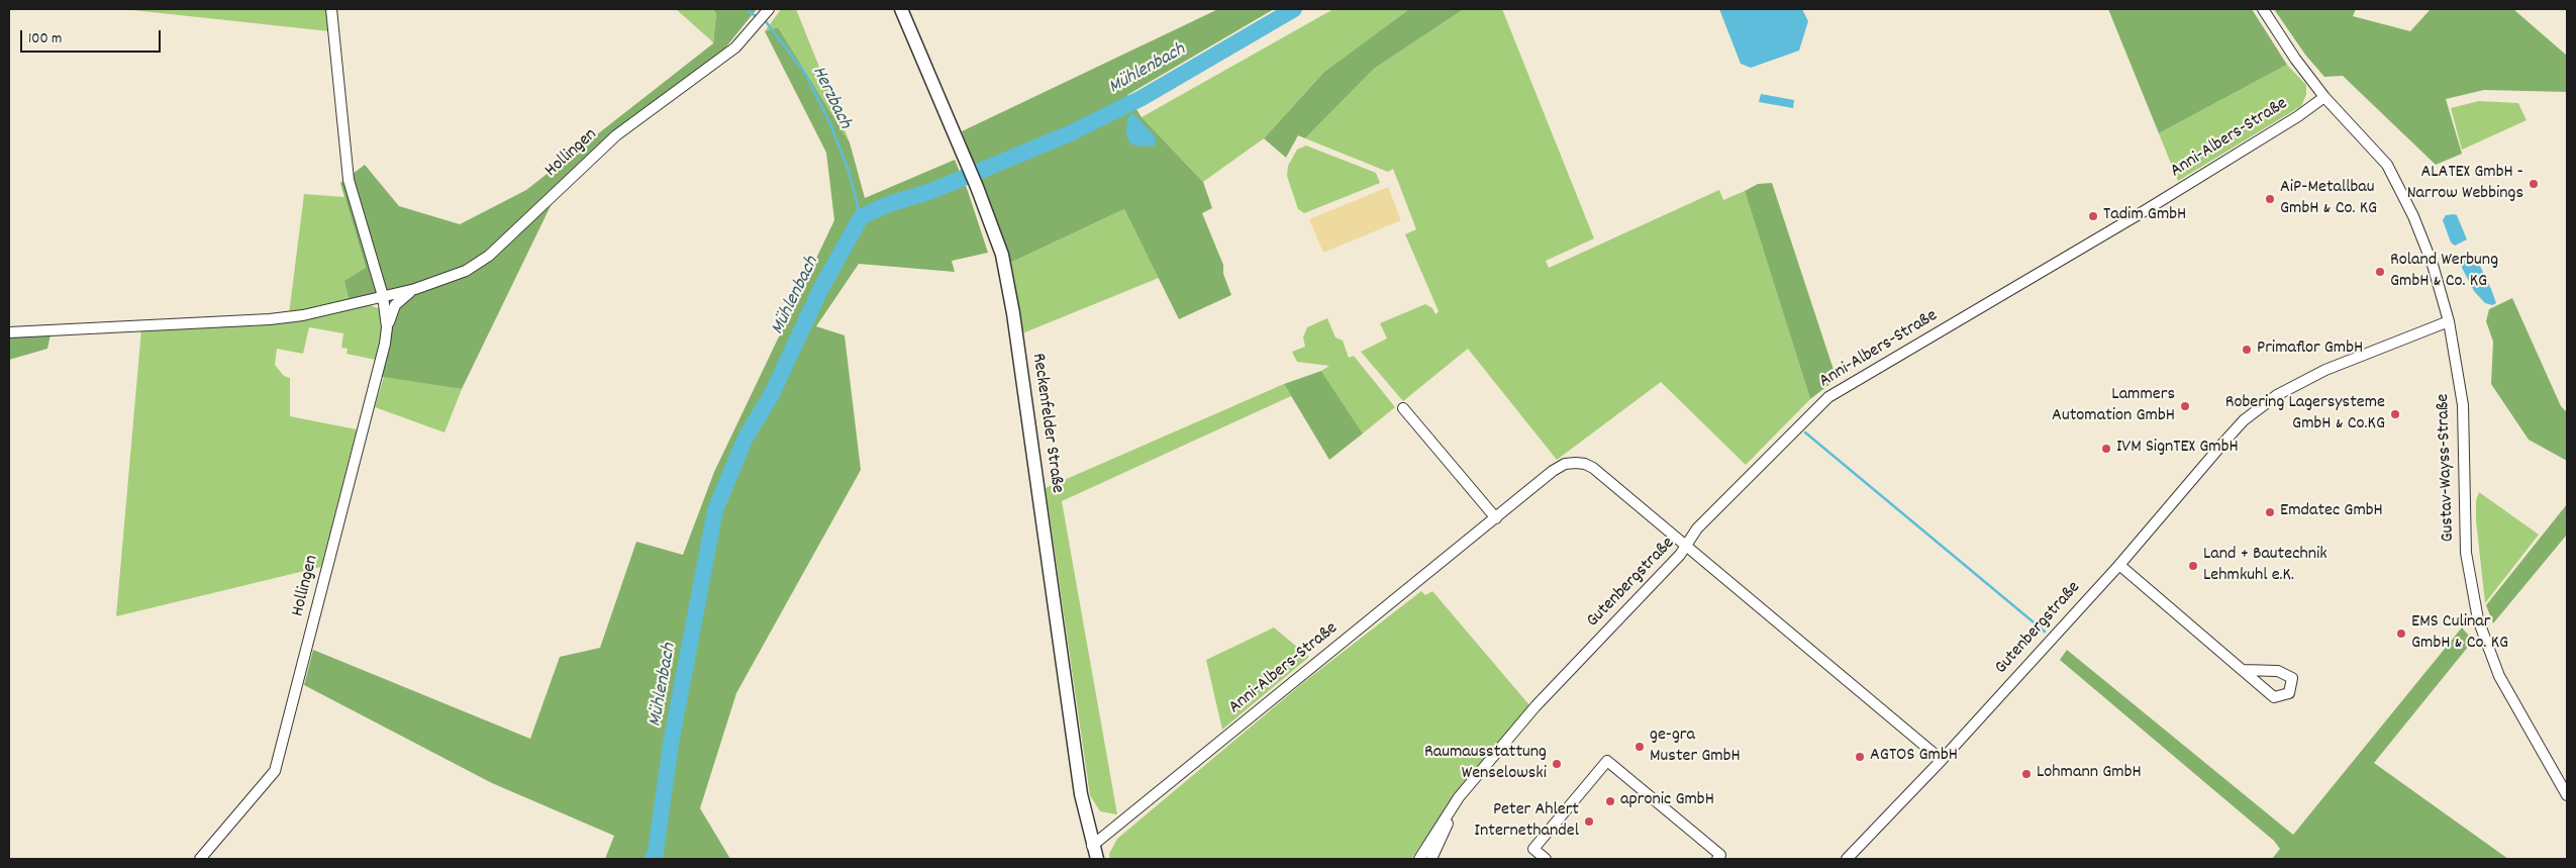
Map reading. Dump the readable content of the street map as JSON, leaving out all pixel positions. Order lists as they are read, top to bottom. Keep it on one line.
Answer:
{"streets":{"street":["Anni-Albers-Straße","Hollingen","Reckenfelder Straße","Gustav-Wayss-Straße","Gutenbergstraße"]},"crossings":[["Anni-Albers-Straße","Reckenfelder Straße"],["Anni-Albers-Straße","Gustav-Wayss-Straße"],["Anni-Albers-Straße","Gutenbergstraße"],["Gustav-Wayss-Straße","Gutenbergstraße"]],"water":["Mühlenbach","Herzbach"],"places":["ALATEX GmbH - Narrow Webbings","AiP-Metallbau GmbH & Co. KG","Tadim GmbH","Roland Werbung GmbH & Co. KG","Primaflor GmbH","Lammers Automation GmbH","Robering Lagersysteme GmbH & Co.KG","IVM SignTEX GmbH","Emdatec GmbH","Land + Bautechnik Lehmkuhl e.K.","EMS Culinar GmbH & Co. KG","ge-gra Muster GmbH","AGTOS GmbH","Raumausstattung Wenselowski","Lohmann GmbH","apronic GmbH","Peter Ahlert Internethandel"],"scale_bar":"100 m"}
